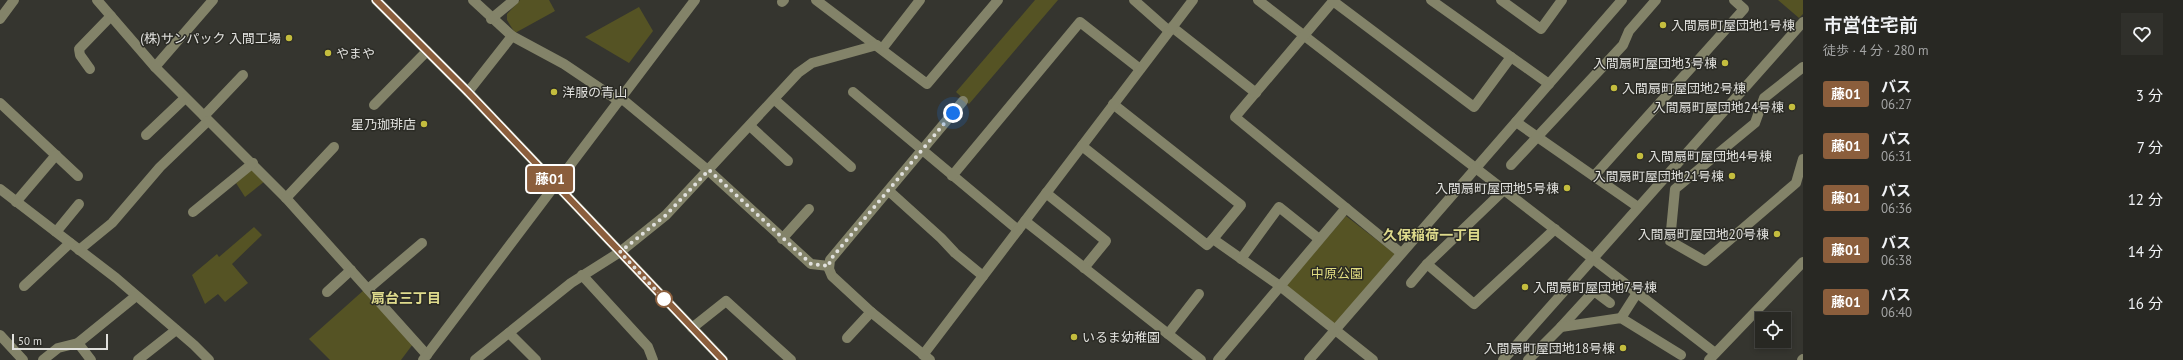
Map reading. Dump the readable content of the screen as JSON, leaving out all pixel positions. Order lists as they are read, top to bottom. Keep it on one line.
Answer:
{"districts":["久保稲荷一丁目","扇台三丁目"],"parks":["中原公園"],"places":["入間扇町屋団地1号棟","(株)サンパック 入間工場","やまや","入間扇町屋団地3号棟","入間扇町屋団地2号棟","洋服の青山","入間扇町屋団地24号棟","星乃珈琲店","入間扇町屋団地4号棟","入間扇町屋団地21号棟","入間扇町屋団地5号棟","入間扇町屋団地20号棟","入間扇町屋団地7号棟","いるま幼稚園","入間扇町屋団地18号棟"],"lines":["bus line 藤01"],"scale_bar":"50 m","page":{"on_map":"藤01","heading":["市営住宅前","徒歩 · 4 分 · 280 m"],"list":[{"mark":"藤01","name":"バス","note":"06:27","value":"3 分"},{"mark":"藤01","name":"バス","note":"06:31","value":"7 分"},{"mark":"藤01","name":"バス","note":"06:36","value":"12 分"},{"mark":"藤01","name":"バス","note":"06:38","value":"14 分"},{"mark":"藤01","name":"バス","note":"06:40","value":"16 分"}],"scale":"50 m"}}
